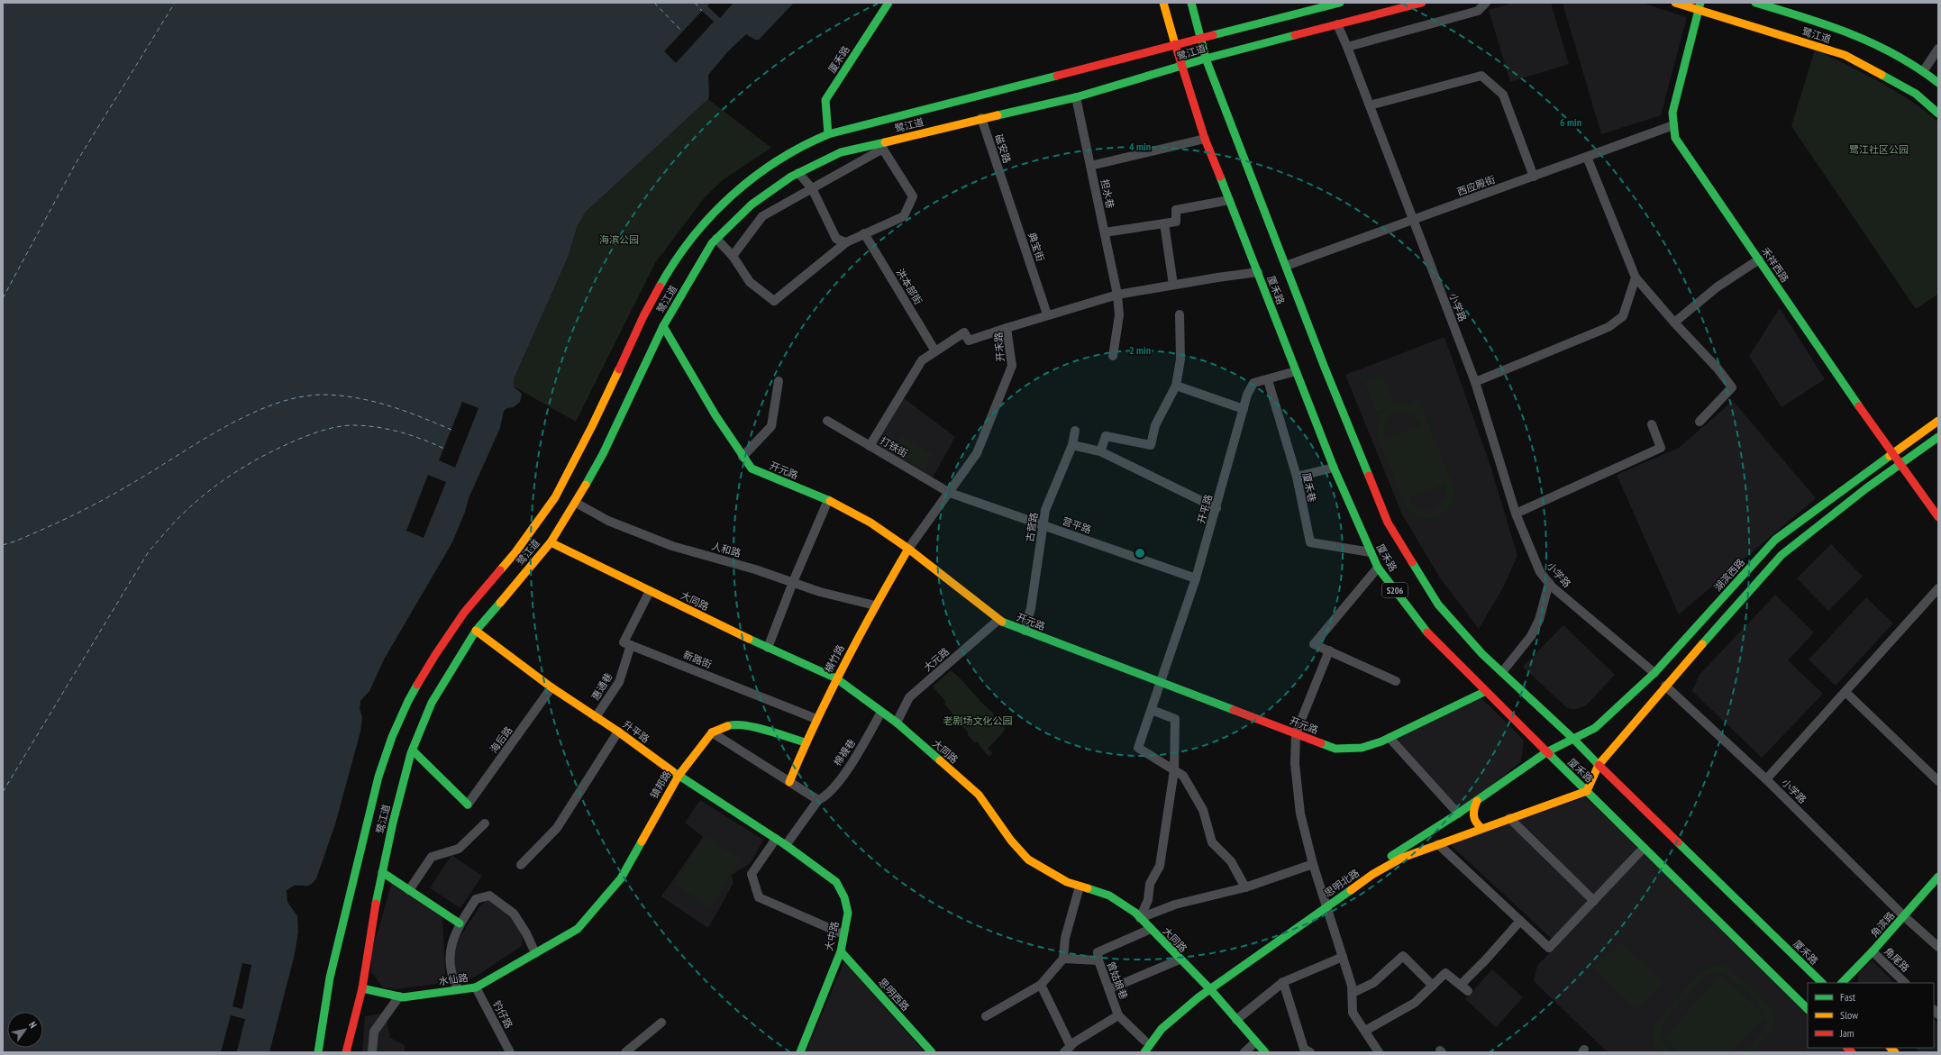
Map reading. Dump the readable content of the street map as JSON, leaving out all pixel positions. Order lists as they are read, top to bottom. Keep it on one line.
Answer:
{"streets":{"main road":["鹭江道","厦禾路","禾祥西路","开元路","湖滨西路","S206","大同路","横竹路","升平路","镇邦路","思明北路","角滨路","大中路","水仙路","思明西路"],"street":["磁安路","西应殿街","担水巷","典宝街","洪本部街","小学路","开禾路","打铁街","厦禾巷","开平路","营平路","古营路","人和路","新路街","大元路","惠通巷","海后路","棉襪巷","角尾路","曾姑娘巷","钓仔路"]},"crossings":[["鹭江道","厦禾路"],["鹭江道","磁安路"],["鹭江道","担水巷"],["鹭江道","禾祥西路"],["鹭江道","小学路"],["鹭江道","开元路"],["鹭江道","人和路"],["鹭江道","大同路"],["鹭江道","升平路"],["鹭江道","水仙路"],["厦禾路","西应殿街"],["厦禾路","开禾路"],["厦禾路","开元路"],["厦禾路","厦禾巷"],["厦禾路","开平路"],["厦禾路","湖滨西路"],["厦禾路","思明北路"],["磁安路","典宝街"],["西应殿街","禾祥西路"],["西应殿街","小学路"],["担水巷","开禾路"],["典宝街","开禾路"],["禾祥西路","湖滨西路"],["小学路","湖滨西路"],["小学路","角滨路"],["开禾路","打铁街"],["开禾路","开元路"],["开禾路","营平路"],["开禾路","横竹路"],["打铁街","营平路"],["开元路","开平路"],["开元路","古营路"],["开元路","横竹路"],["开元路","大元路"],["厦禾巷","开平路"],["开平路","营平路"],["营平路","古营路"],["人和路","横竹路"],["湖滨西路","思明北路"],["大同路","横竹路"],["大同路","大元路"],["大同路","棉襪巷"],["大同路","思明北路"],["大同路","曾姑娘巷"],["横竹路","新路街"],["新路街","惠通巷"],["惠通巷","升平路"],["升平路","海后路"],["升平路","棉襪巷"],["升平路","镇邦路"],["升平路","大中路"],["棉襪巷","大中路"],["镇邦路","水仙路"],["思明北路","曾姑娘巷"],["角滨路","角尾路"],["大中路","思明西路"],["水仙路","钓仔路"]],"parks":["鹭江社区公园","海滨公园","老剧场文化公园"],"legend":["Fast","Slow","Jam"],"north":"top right","rings":["6 min","4 min","2 min"]}
